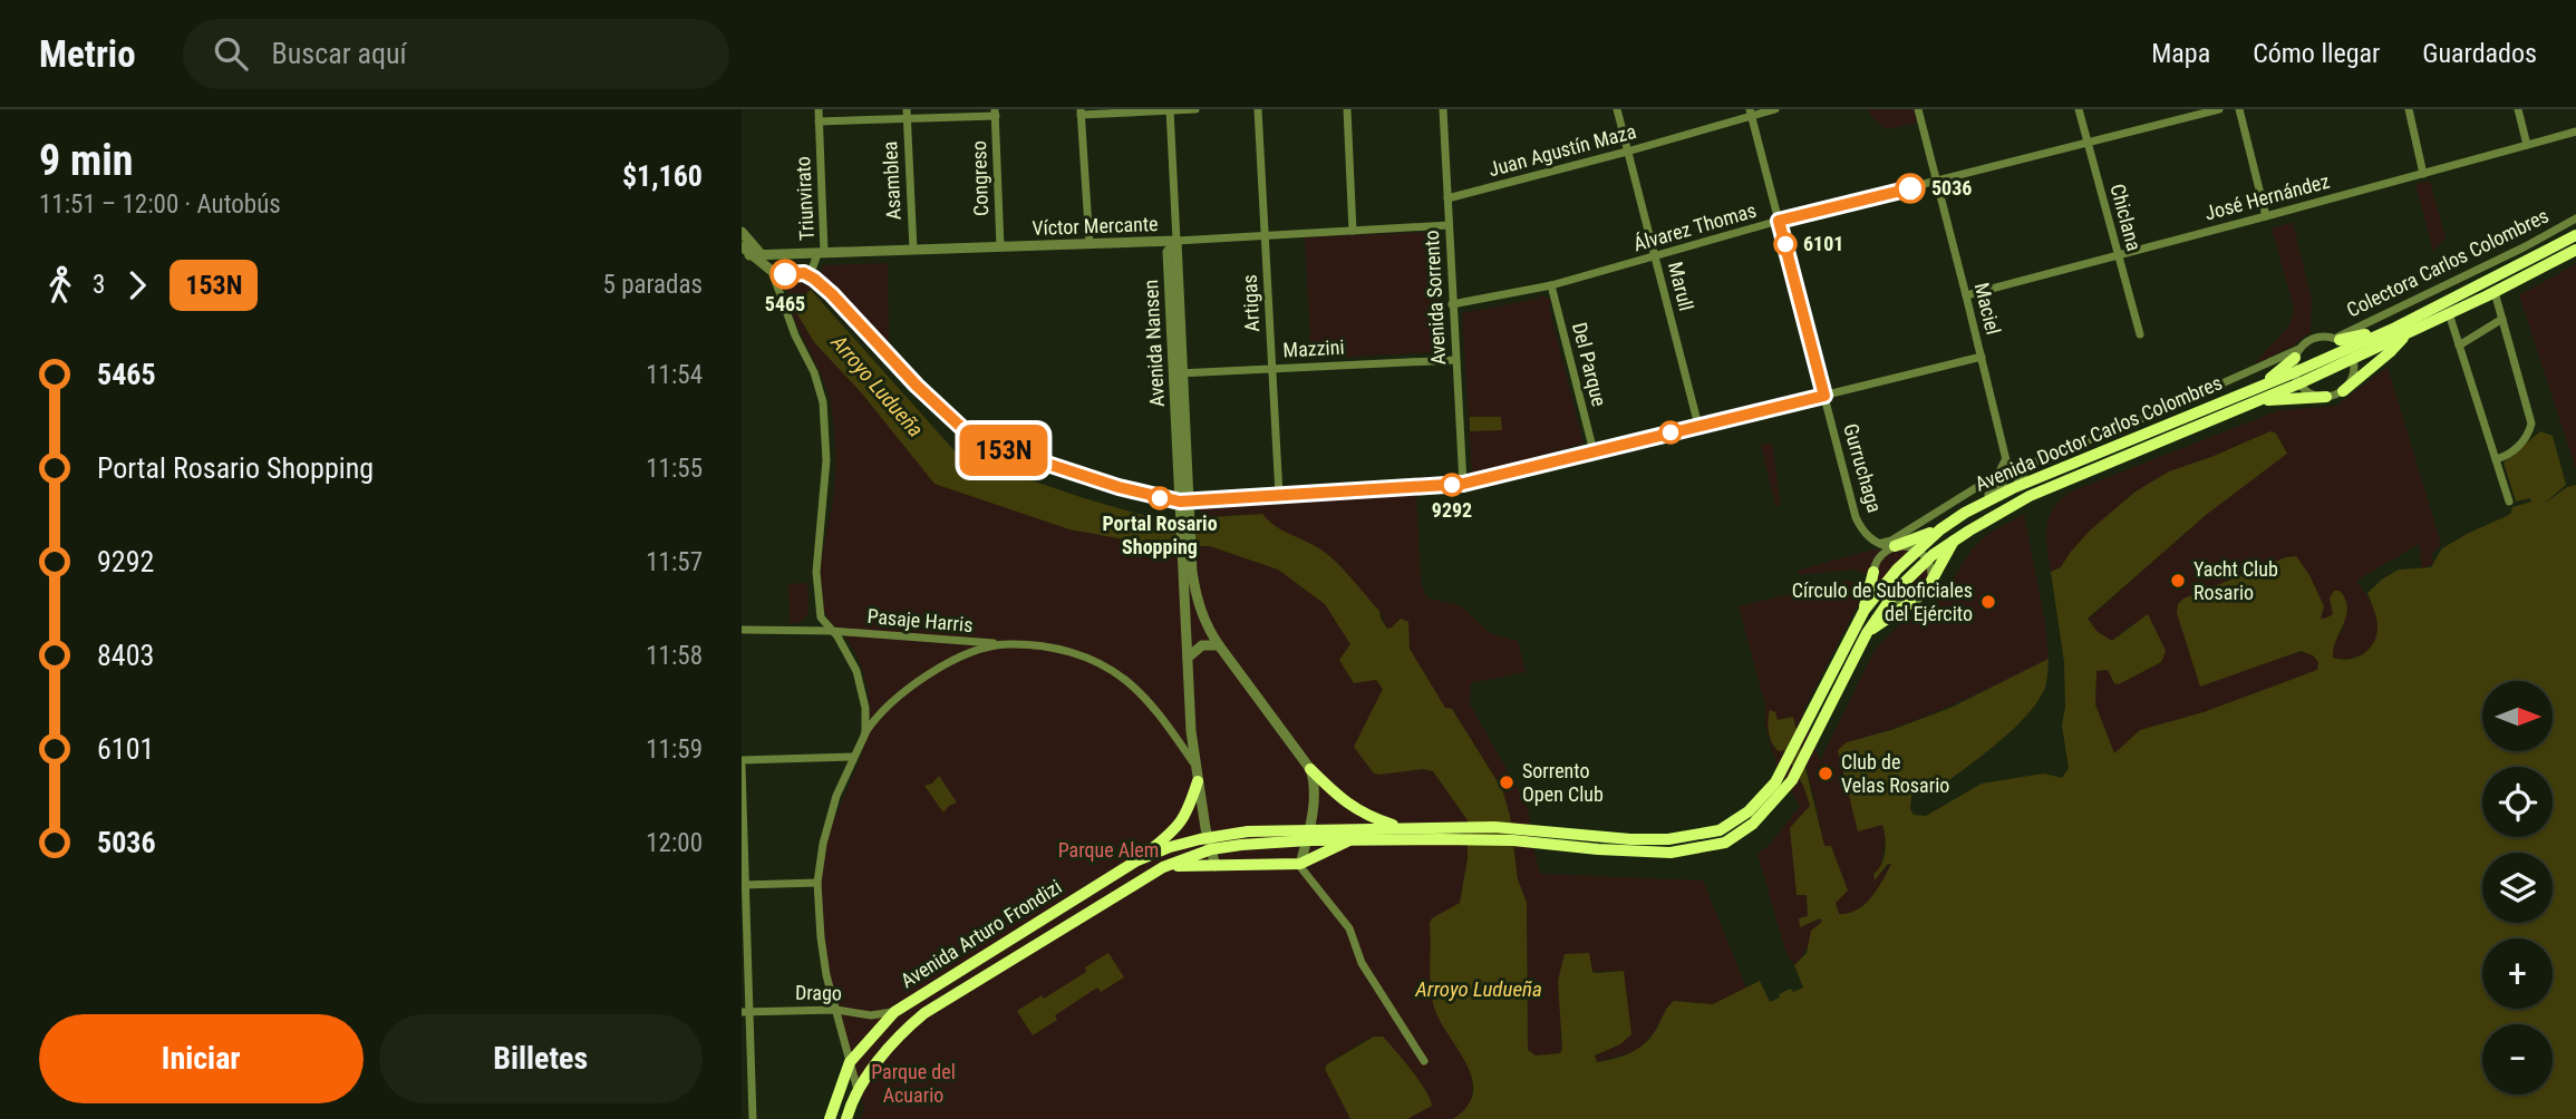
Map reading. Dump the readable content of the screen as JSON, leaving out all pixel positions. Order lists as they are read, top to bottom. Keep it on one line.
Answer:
{"streets":{"main road":["Avenida Doctor Carlos Colombres","Avenida Arturo Frondizi"],"street":["Juan Agustín Maza","Congreso","Asamblea","José Hernández","Triunvirato","Chiclana","Víctor Mercante","Álvarez Thomas","Colectora Carlos Colombres","Marull","Avenida Sorrento","Artigas","Maciel","Avenida Nansen","Mazzini","Del Parque","Gurruchaga","Pasaje Harris","Drago"]},"crossings":[["Juan Agustín Maza","Marull"],["Juan Agustín Maza","Avenida Sorrento"],["Juan Agustín Maza","Gurruchaga"],["Congreso","Víctor Mercante"],["Asamblea","Víctor Mercante"],["José Hernández","Chiclana"],["José Hernández","Maciel"],["Triunvirato","Víctor Mercante"],["Chiclana","Álvarez Thomas"],["Víctor Mercante","Avenida Sorrento"],["Víctor Mercante","Artigas"],["Víctor Mercante","Avenida Nansen"],["Álvarez Thomas","Marull"],["Álvarez Thomas","Avenida Sorrento"],["Álvarez Thomas","Maciel"],["Álvarez Thomas","Del Parque"],["Álvarez Thomas","Gurruchaga"],["Colectora Carlos Colombres","Avenida Doctor Carlos Colombres"],["Avenida Sorrento","Mazzini"],["Artigas","Mazzini"],["Avenida Nansen","Mazzini"],["Avenida Nansen","Pasaje Harris"],["Avenida Nansen","Avenida Arturo Frondizi"],["Avenida Doctor Carlos Colombres","Avenida Arturo Frondizi"],["Avenida Arturo Frondizi","Drago"]],"water":["Arroyo Ludueña"],"parks":["Parque Alem","Parque del Acuario"],"places":["5036","6101","5465","9292","Portal Rosario Shopping","Yacht Club Rosario","Círculo de Suboficiales del Ejército","Club de Velas Rosario","Sorrento Open Club"],"lines":["bus line 153N"],"north":"right","page":{"header":"Metrio","search":"Buscar aquí","nav":["Mapa","Cómo llegar","Guardados"],"heading":["9 min","11:51 – 12:00 · Autobús","$1,160"],"on_map":"153N","legs":["3","153N","5 paradas"],"list":[{"name":"5465","value":"11:54"},{"name":"Portal Rosario Shopping","value":"11:55"},{"name":"9292","value":"11:57"},{"name":"8403","value":"11:58"},{"name":"6101","value":"11:59"},{"name":"5036","value":"12:00"}],"map_buttons":["+","−"],"buttons":["Iniciar","Billetes"]}}
